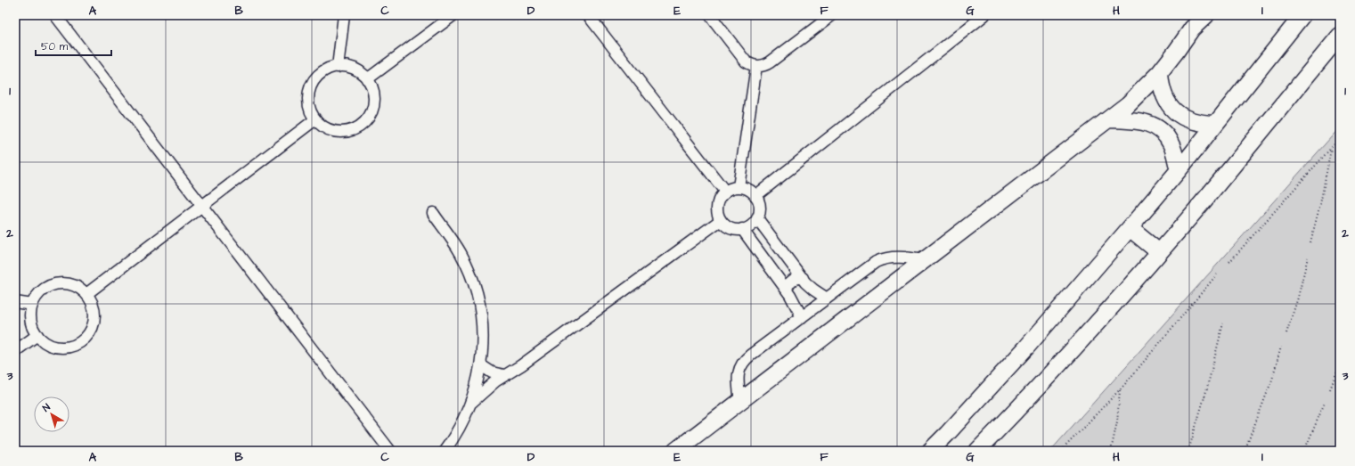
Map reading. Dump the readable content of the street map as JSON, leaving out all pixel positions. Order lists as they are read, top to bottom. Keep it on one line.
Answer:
{"scale_bar":"50 m","north":"top left","grid":{"columns":["A","B","C","D","E","F","G","H","I"],"rows":["1","2","3"]}}
